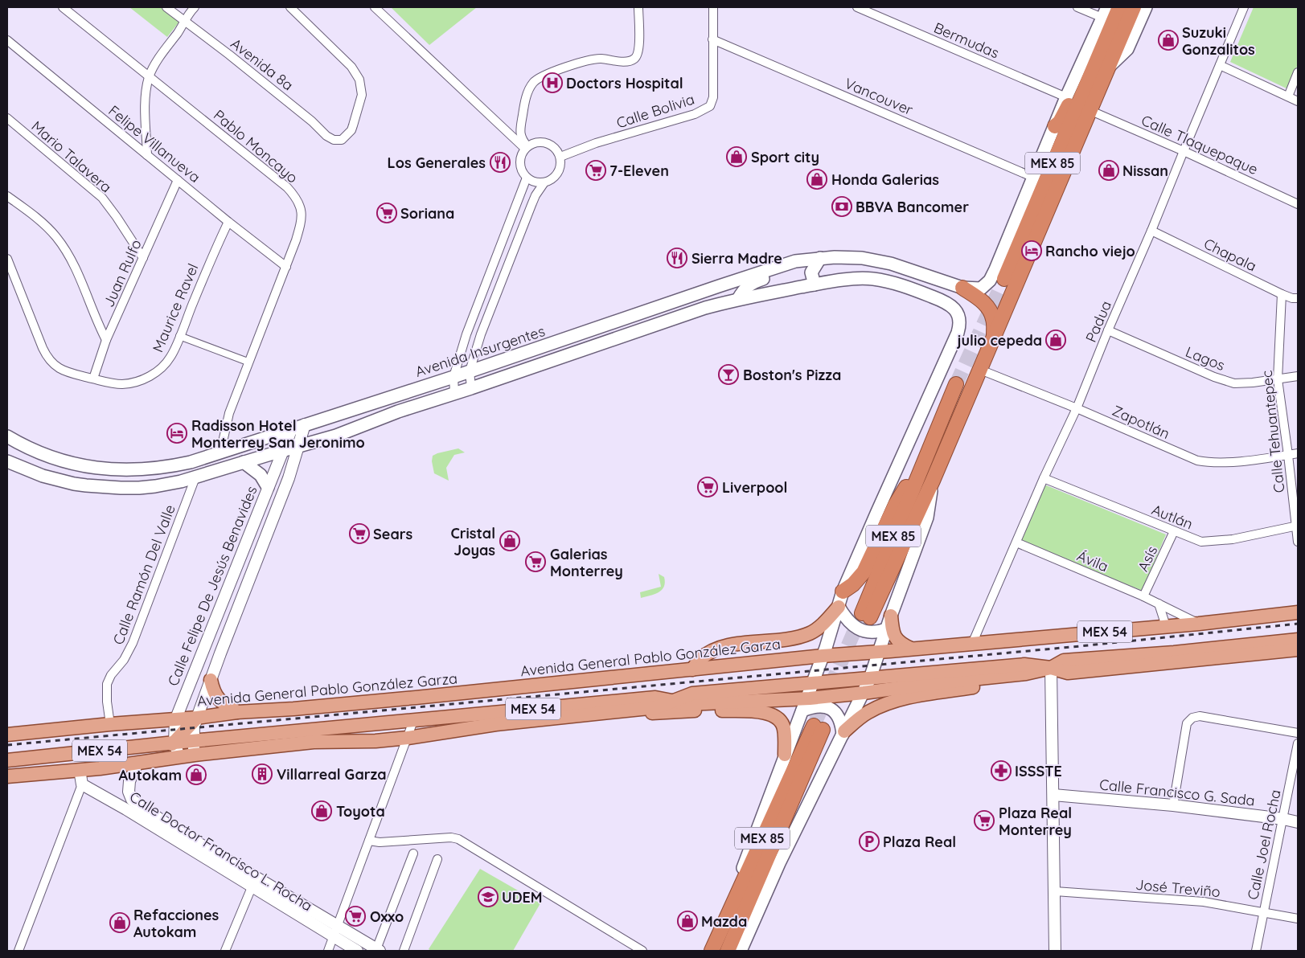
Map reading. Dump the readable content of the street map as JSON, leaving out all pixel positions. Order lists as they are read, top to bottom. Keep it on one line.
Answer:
{"streets":{"highway":["MEX 85"],"main road":["Avenida Insurgentes","MEX 54","Avenida General Pablo González Garza"],"street":["Bermudas","Avenida 8a","Vancouver","Calle Bolivia","Felipe Villanueva","Calle Tlaquepaque","Pablo Moncayo","Mario Talavera","Chapala","Juan Rulfo","Maurice Ravel","Padua","Lagos","Zapotlán","Calle Tehuantepec","Autlán","Asís","Ávila","Calle Ramón Del Valle","Calle Felipe De Jesús Benavides","Calle Francisco G. Sada","Calle Joel Rocha","Calle Doctor Francisco L. Rocha","José Treviño"]},"crossings":[["Bermudas","Avenida Insurgentes"],["Vancouver","Calle Bolivia"],["Vancouver","Avenida Insurgentes"],["Felipe Villanueva","Pablo Moncayo"],["Felipe Villanueva","Juan Rulfo"],["Felipe Villanueva","Maurice Ravel"],["Calle Tlaquepaque","MEX 85"],["Calle Tlaquepaque","Padua"],["Pablo Moncayo","Avenida Insurgentes"],["Mario Talavera","Juan Rulfo"],["MEX 85","Zapotlán"],["MEX 85","MEX 54"],["MEX 85","Avenida General Pablo González Garza"],["Chapala","Padua"],["Chapala","Calle Tehuantepec"],["Juan Rulfo","Maurice Ravel"],["Padua","Lagos"],["Padua","Zapotlán"],["Padua","Autlán"],["Padua","Ávila"],["Padua","Avenida General Pablo González Garza"],["Avenida Insurgentes","Calle Felipe De Jesús Benavides"],["Lagos","Calle Tehuantepec"],["Zapotlán","Calle Tehuantepec"],["Calle Tehuantepec","Autlán"],["Autlán","Asís"],["Asís","Ávila"],["Ávila","Avenida General Pablo González Garza"],["Calle Ramón Del Valle","Avenida General Pablo González Garza"],["Calle Felipe De Jesús Benavides","MEX 54"],["Calle Felipe De Jesús Benavides","Avenida General Pablo González Garza"],["MEX 54","Calle Doctor Francisco L. Rocha"],["Calle Francisco G. Sada","Calle Joel Rocha"],["Calle Joel Rocha","José Treviño"]],"places":{"shop":["Suzuki Gonzalitos","Sport city","Nissan","Honda Galerias","julio cepeda","Cristal Joyas","Autokam","Toyota","Mazda","Refacciones Autokam"],"hospital":["Doctors Hospital"],"restaurant":["Los Generales","Sierra Madre"],"supermarket":["7-Eleven","Soriana","Liverpool","Sears","Galerias Monterrey","Plaza Real Monterrey","Oxxo"],"bank":["BBVA Bancomer"],"hotel":["Rancho viejo","Radisson Hotel Monterrey San Jeronimo"],"bar":["Boston's Pizza"],"pharmacy":["ISSSTE"],"building":["Villarreal Garza"],"parking":["Plaza Real"],"school or university":["UDEM"]}}
